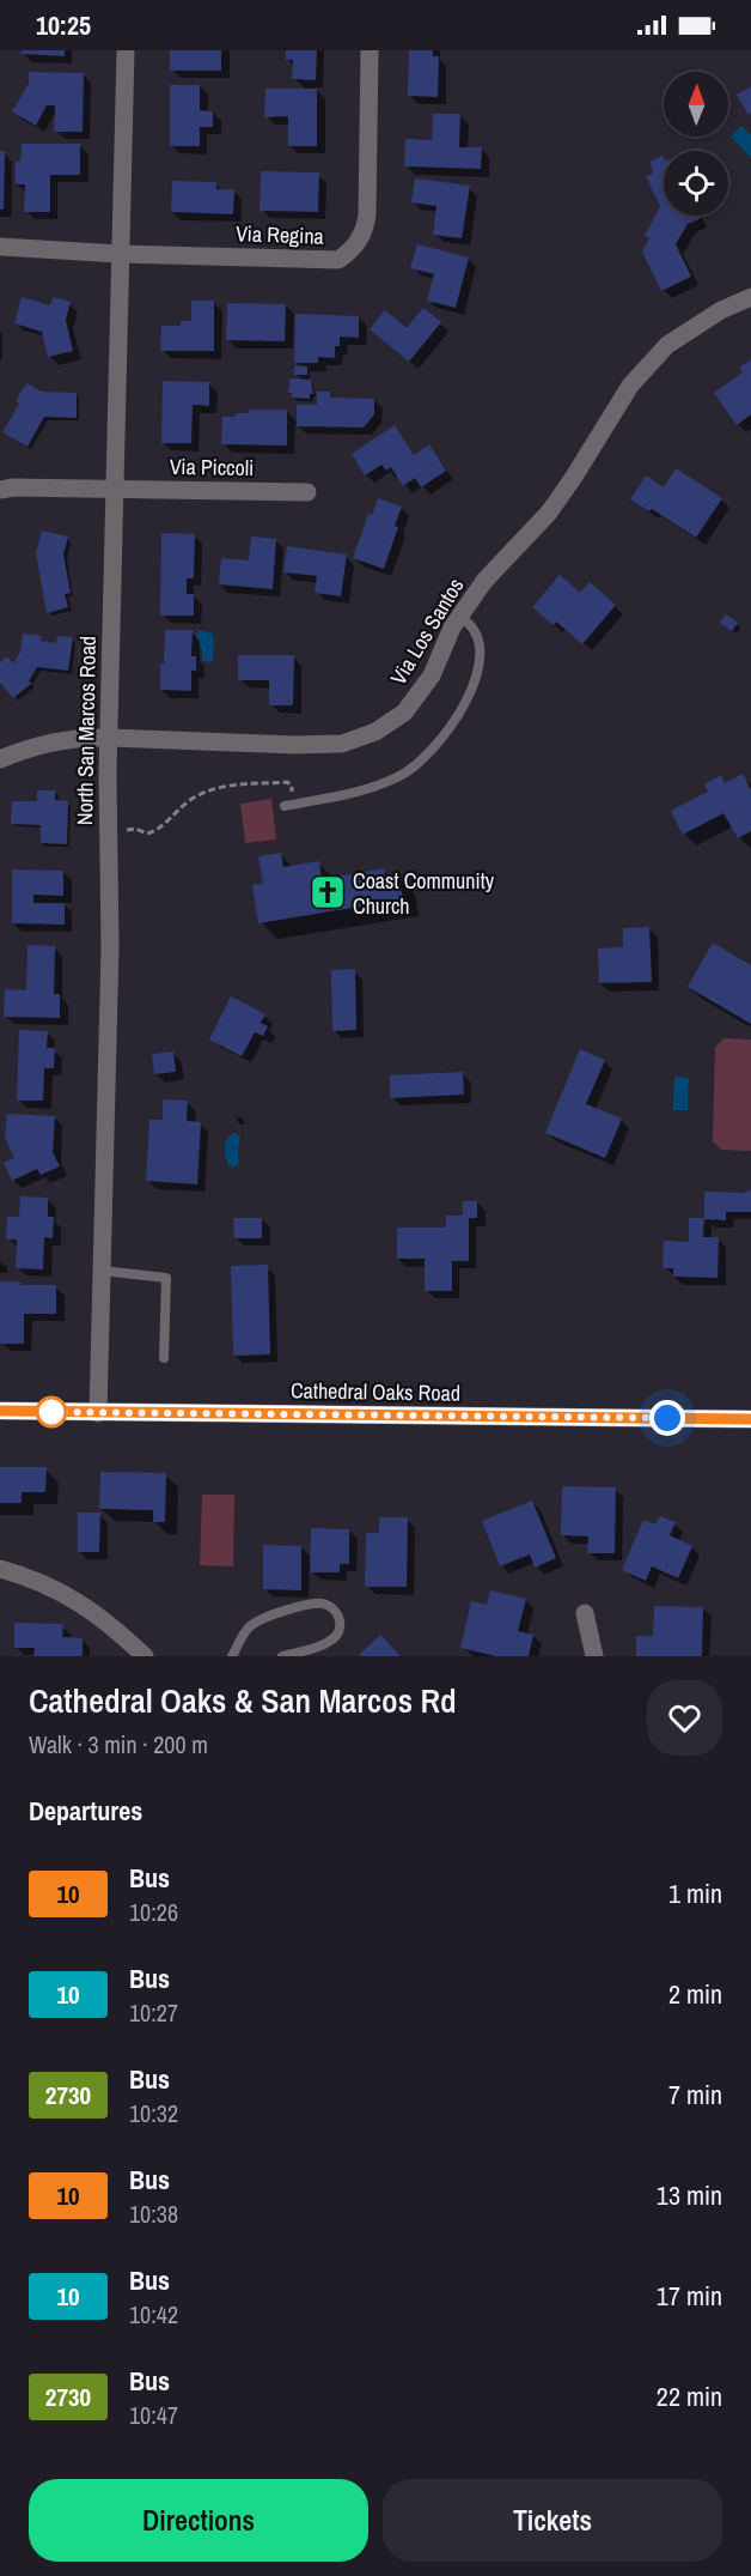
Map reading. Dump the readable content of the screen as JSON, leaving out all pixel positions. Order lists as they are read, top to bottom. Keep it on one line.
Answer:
{"streets":{"main road":["Cathedral Oaks Road"],"street":["Via Regina","Via Piccoli","Via Los Santos","North San Marcos Road"]},"crossings":[["Via Regina","North San Marcos Road"],["Via Piccoli","North San Marcos Road"],["Via Los Santos","North San Marcos Road"],["North San Marcos Road","Cathedral Oaks Road"]],"places":{"church":["Coast Community Church"]},"lines":["bus line 10"],"north":"top","page":{"status":"10:25","heading":[["Cathedral Oaks & San Marcos Rd","Walk · 3 min · 200 m"],"Departures"],"list":[{"mark":"10","name":"Bus","note":"10:26","value":"1 min"},{"mark":"10","name":"Bus","note":"10:27","value":"2 min"},{"mark":"2730","name":"Bus","note":"10:32","value":"7 min"},{"mark":"10","name":"Bus","note":"10:38","value":"13 min"},{"mark":"10","name":"Bus","note":"10:42","value":"17 min"},{"mark":"2730","name":"Bus","note":"10:47","value":"22 min"}],"buttons":["Directions","Tickets"]}}
